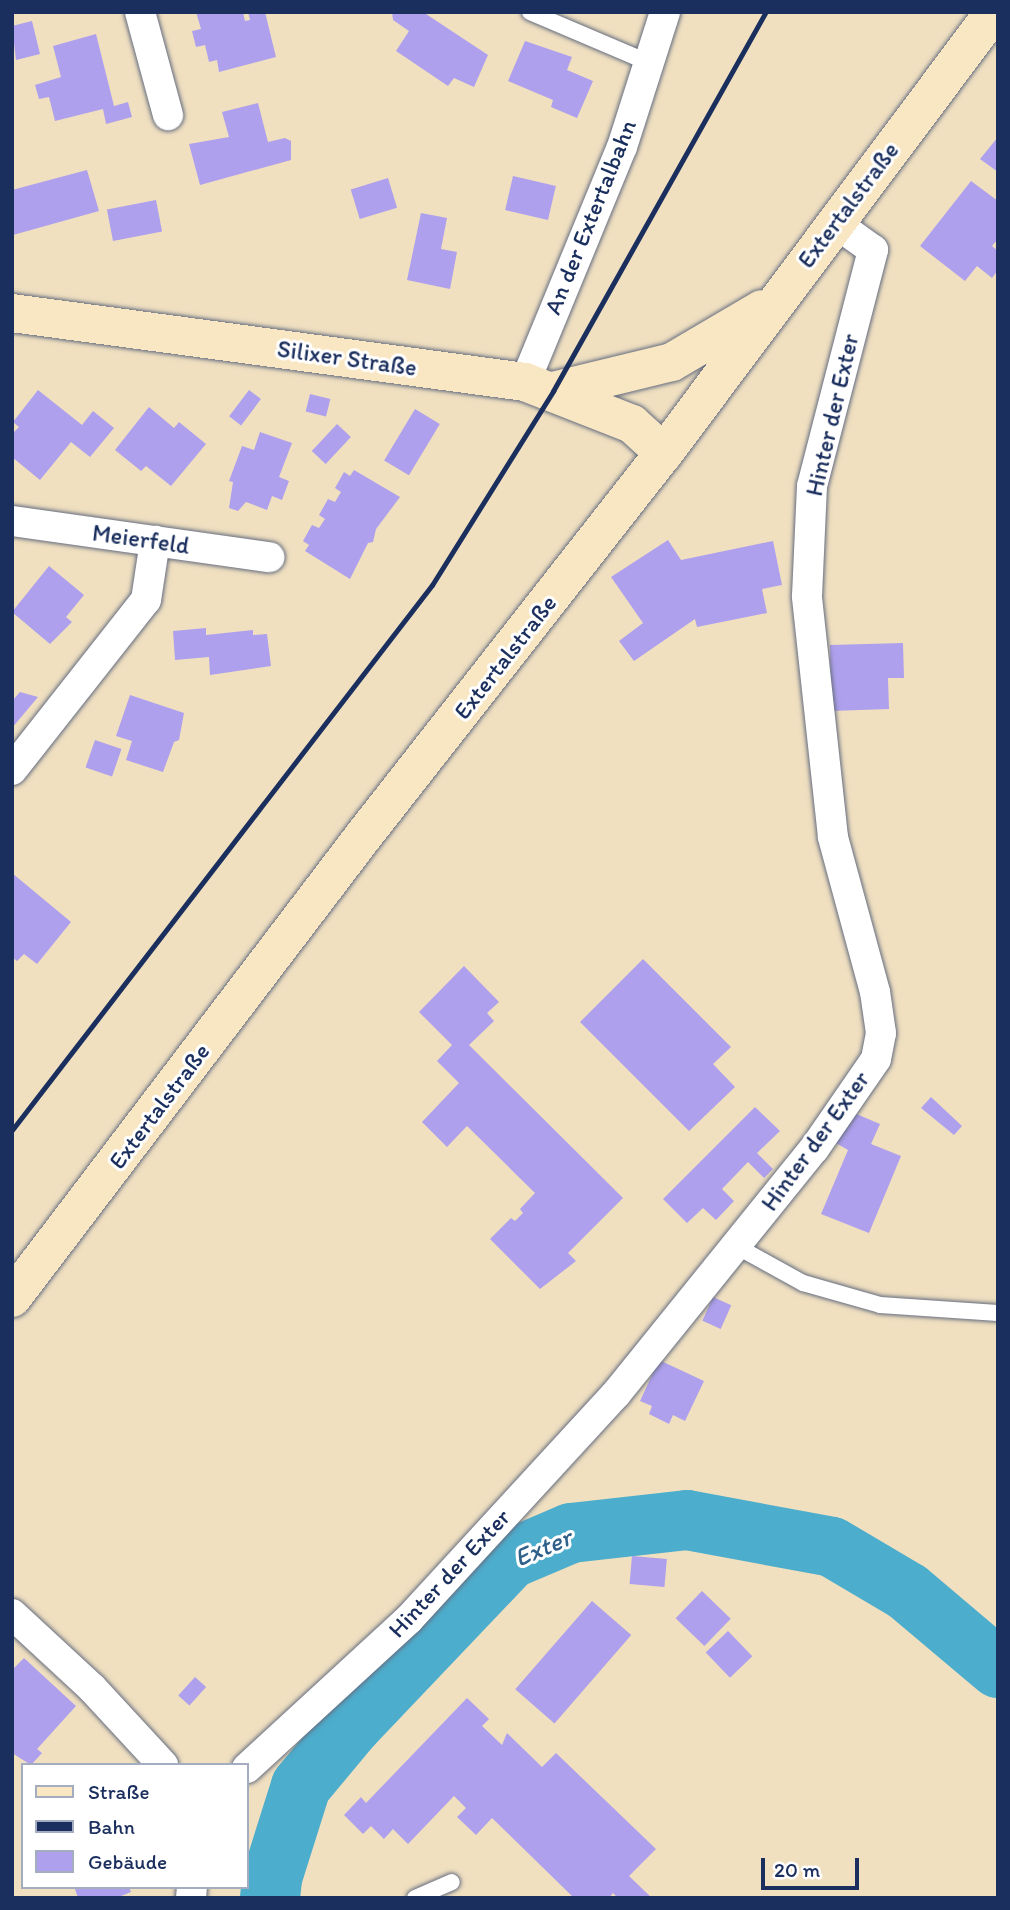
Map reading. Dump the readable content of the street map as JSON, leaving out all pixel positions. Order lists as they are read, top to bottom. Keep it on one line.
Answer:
{"streets":{"main road":["Extertalstraße","Silixer Straße"],"street":["An der Extertalbahn","Hinter der Exter","Meierfeld"]},"crossings":[["Extertalstraße","Silixer Straße"],["Extertalstraße","Hinter der Exter"],["An der Extertalbahn","Silixer Straße"]],"water":["Exter"],"legend":["Straße","Bahn","Gebäude"],"scale_bar":"20 m"}
